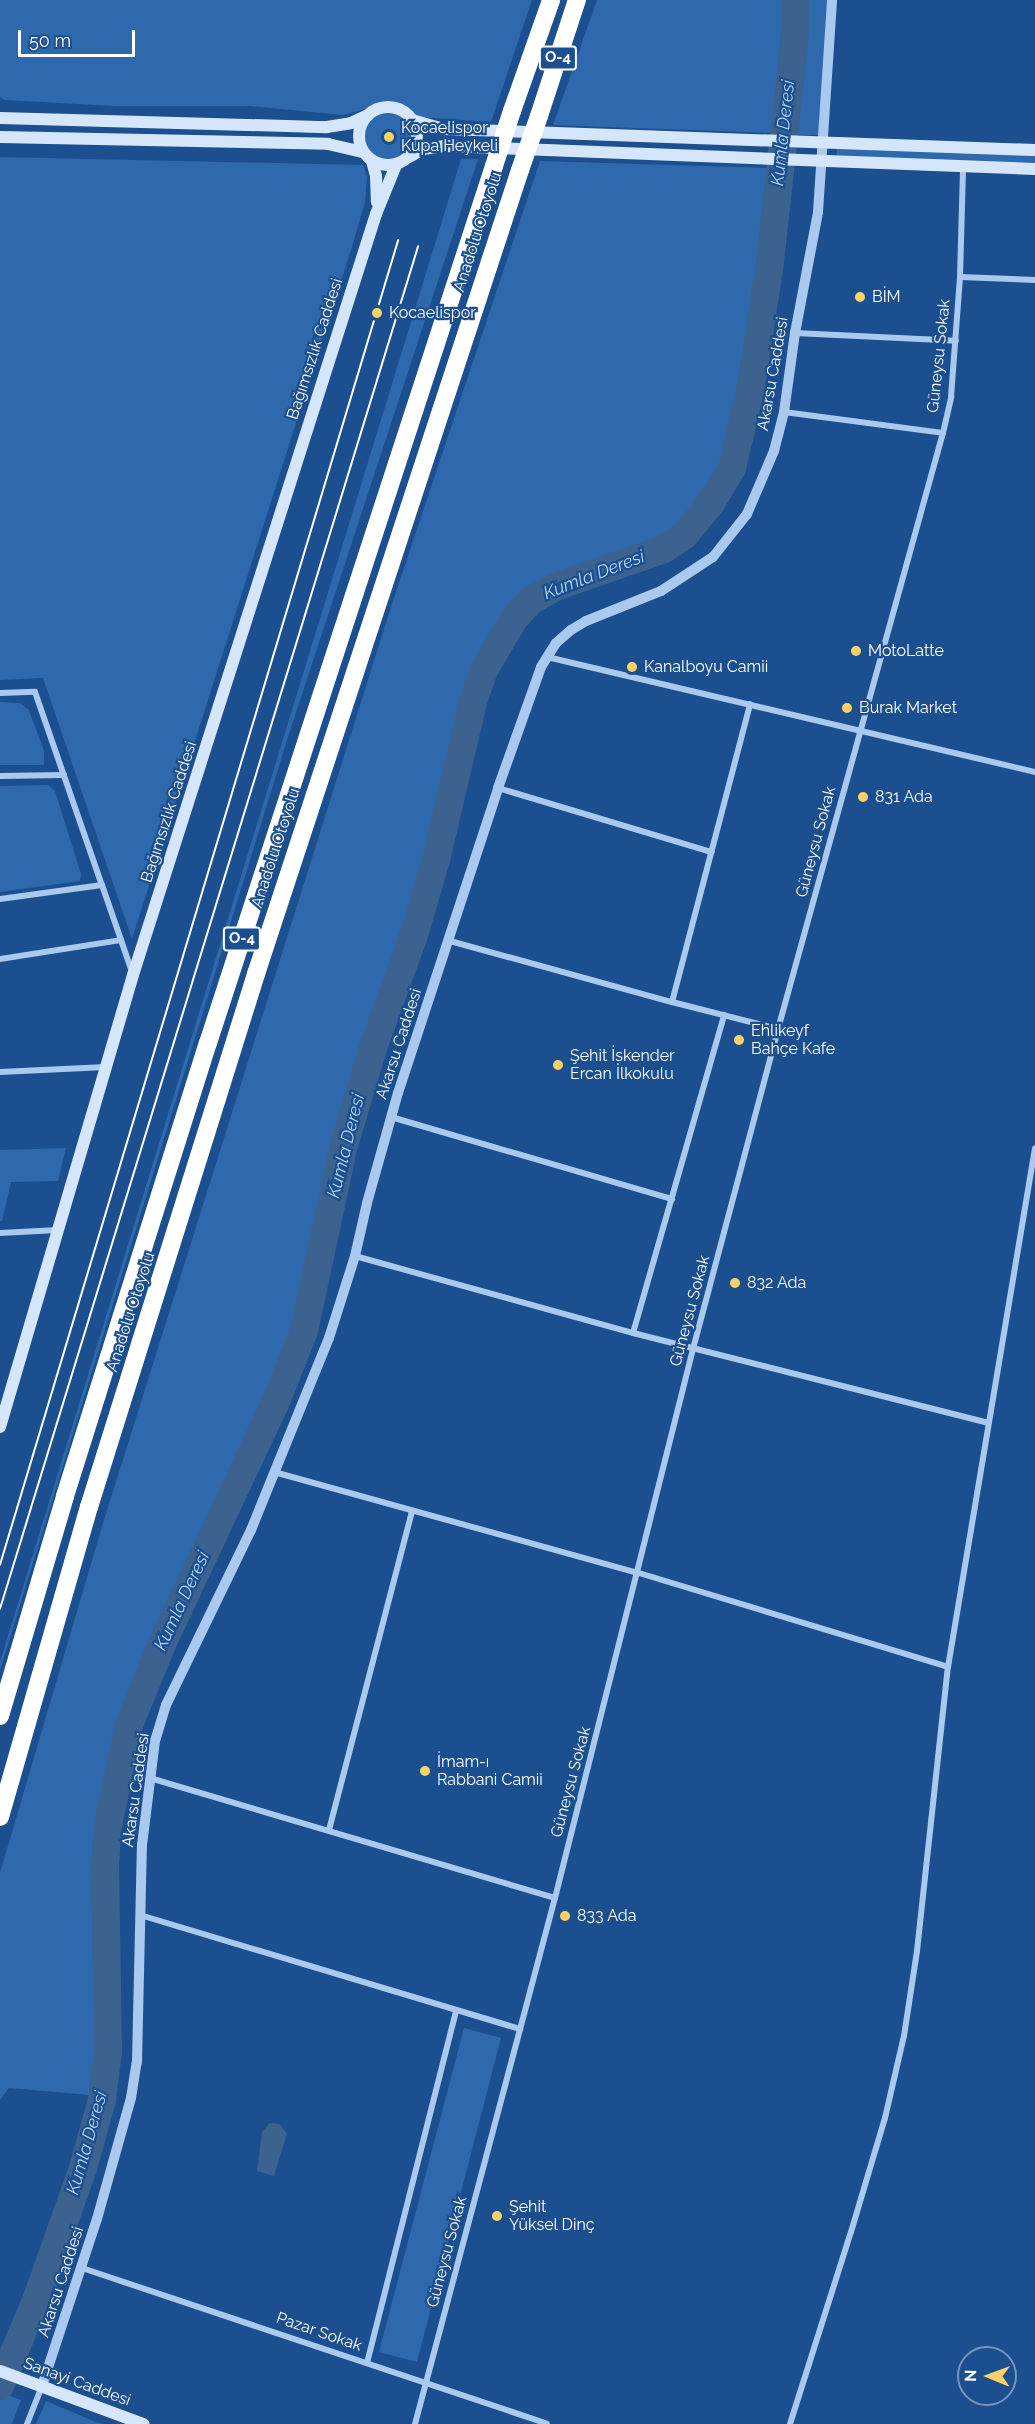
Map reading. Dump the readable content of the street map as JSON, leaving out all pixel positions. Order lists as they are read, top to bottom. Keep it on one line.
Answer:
{"streets":{"highway":["O-4","Anadolu Otoyolu"],"main road":["Bağımsızlık Caddesi","Sanayi Caddesi"],"street":["Güneysu Sokak","Akarsu Caddesi","Pazar Sokak"]},"crossings":[["Güneysu Sokak","Pazar Sokak"],["Akarsu Caddesi","Pazar Sokak"],["Akarsu Caddesi","Sanayi Caddesi"]],"water":["Kumla Deresi"],"places":["Kocaelispor Kupa Heykeli","BİM","Kocaelispor","MotoLatte","Kanalboyu Camii","Burak Market","831 Ada","Ehlikeyf Bahçe Kafe","Şehit İskender Ercan İlkokulu","832 Ada","İmam-ı Rabbani Camii","833 Ada","Şehit Yüksel Dinç"],"scale_bar":"50 m","north":"left"}
